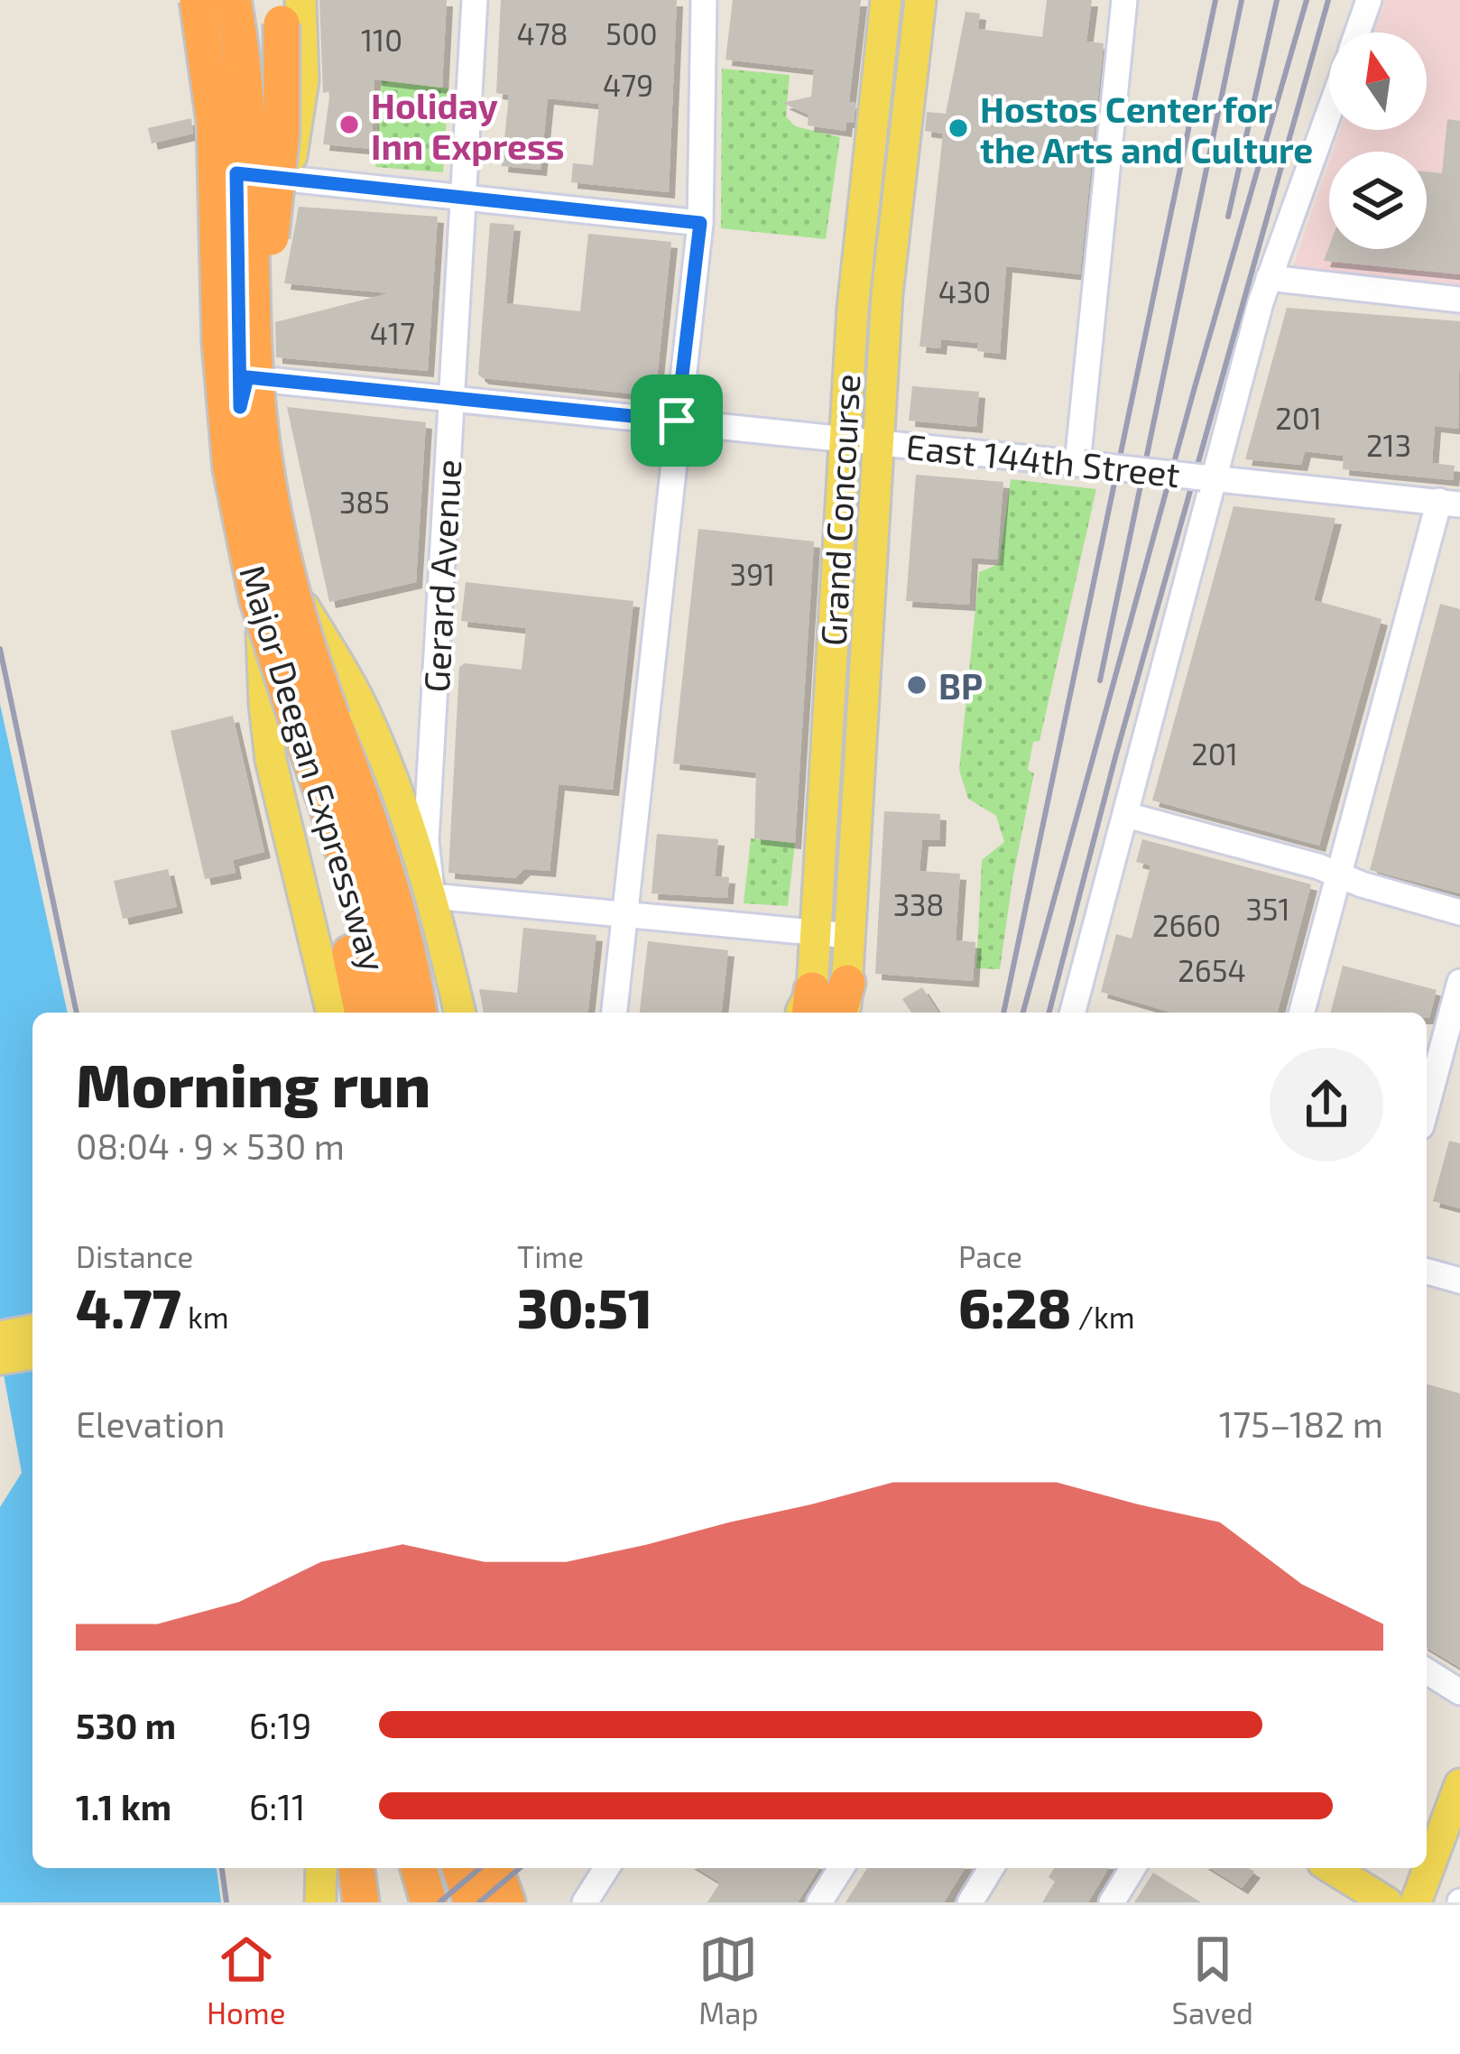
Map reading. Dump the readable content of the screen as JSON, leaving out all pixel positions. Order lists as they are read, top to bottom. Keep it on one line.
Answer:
{"streets":{"highway":["Major Deegan Expressway"],"main road":["Grand Concourse","Gerard Avenue"],"street":["East 144th Street"]},"crossings":[["East 144th Street","Grand Concourse"],["East 144th Street","Gerard Avenue"]],"places":["Holiday Inn Express","Hostos Center for the Arts and Culture","BP"],"house_numbers":["478","500","110","479","430","417","201","213","385","391","201","338","351","2660","2654"],"north":"top","page":{"heading":["Morning run","08:04 · 9 × 530 m"],"stats":[["Distance","4.77 km"],["Time","30:51"],["Pace","6:28 /km"]],"chart":["Elevation","175–182 m"],"list":[{"name":"530 m","note":"6:19"},{"name":"1.1 km","note":"6:11"}],"tabs":["Home","Map","Saved"]}}
